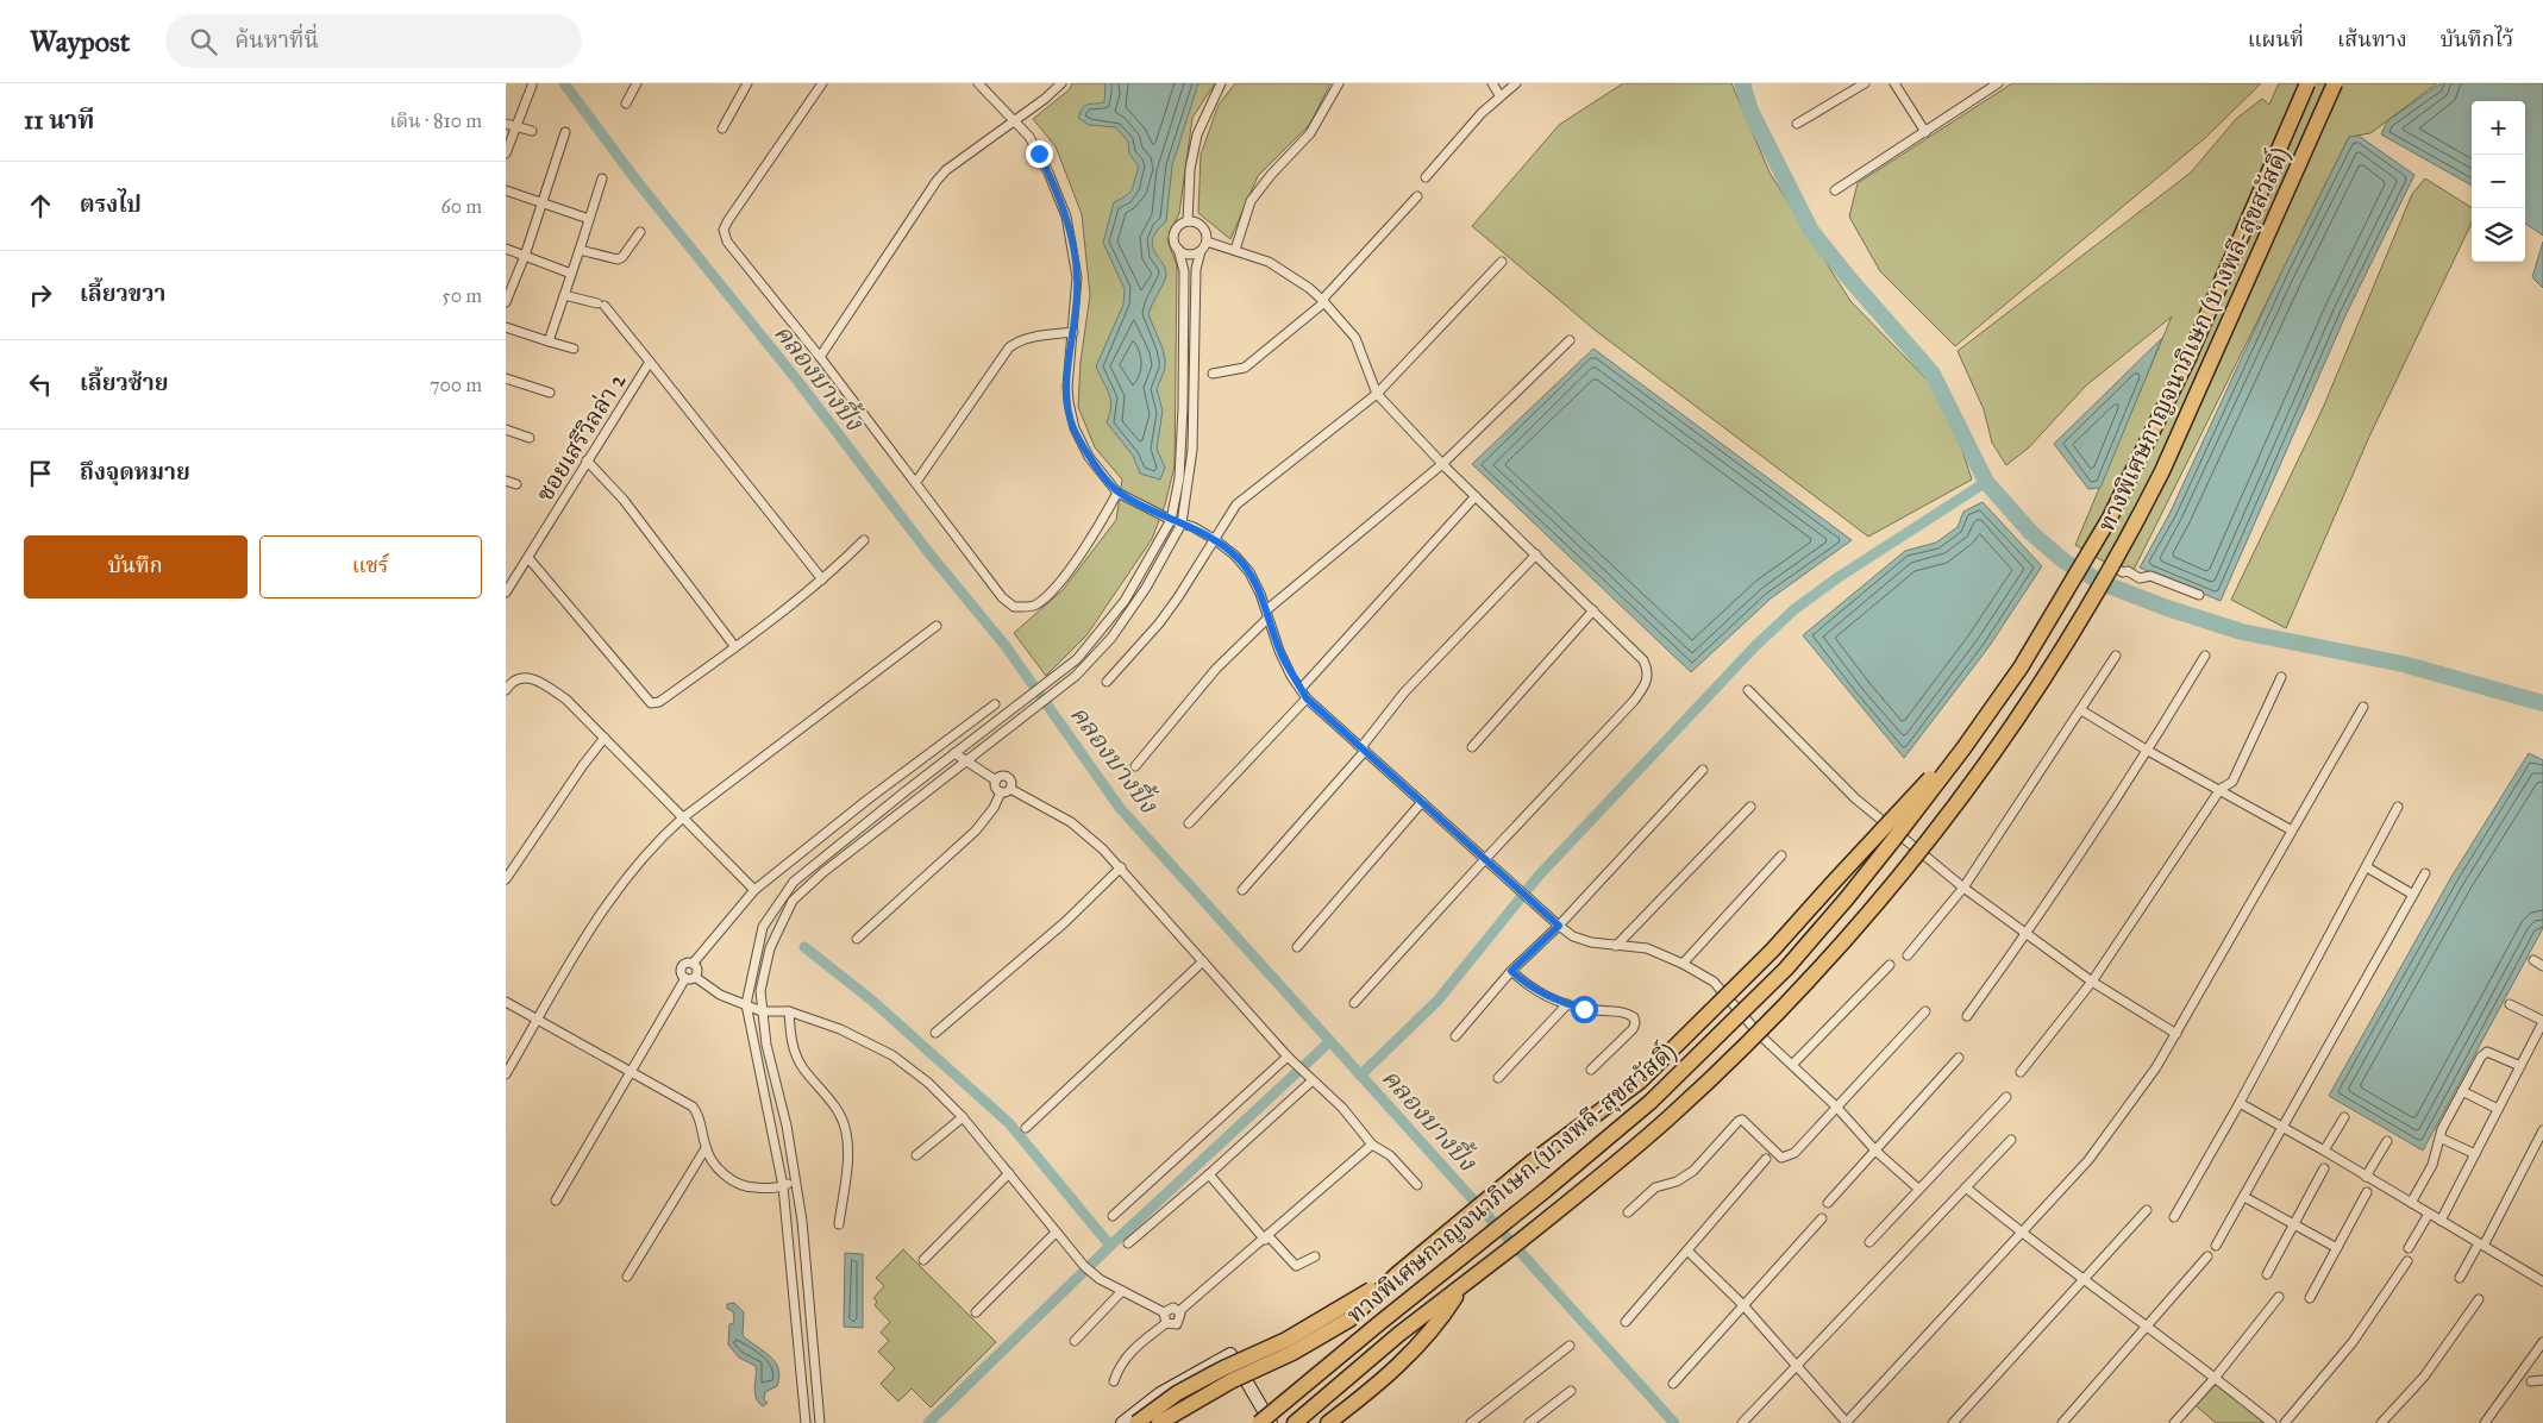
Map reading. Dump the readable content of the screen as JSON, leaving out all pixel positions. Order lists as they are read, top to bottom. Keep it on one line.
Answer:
{"streets":{"highway":["ทางพิเศษกาญจนาภิเษก (บางพลี-สุขสวัสดิ์)"],"street":["ซอยเสรีวิลล่า 2"]},"water":["คลองบางปิ้ง"],"page":{"header":"Waypost","search":"ค้นหาที่นี่","nav":["แผนที่","เส้นทาง","บันทึกไว้"],"heading":["11 นาที","เดิน · 810 m"],"map_buttons":["+","−"],"list":[["ตรงไป","60 m"],["เลี้ยวขวา","50 m"],["เลี้ยวซ้าย","700 m"],"ถึงจุดหมาย"],"buttons":["บันทึก","แชร์"]}}
